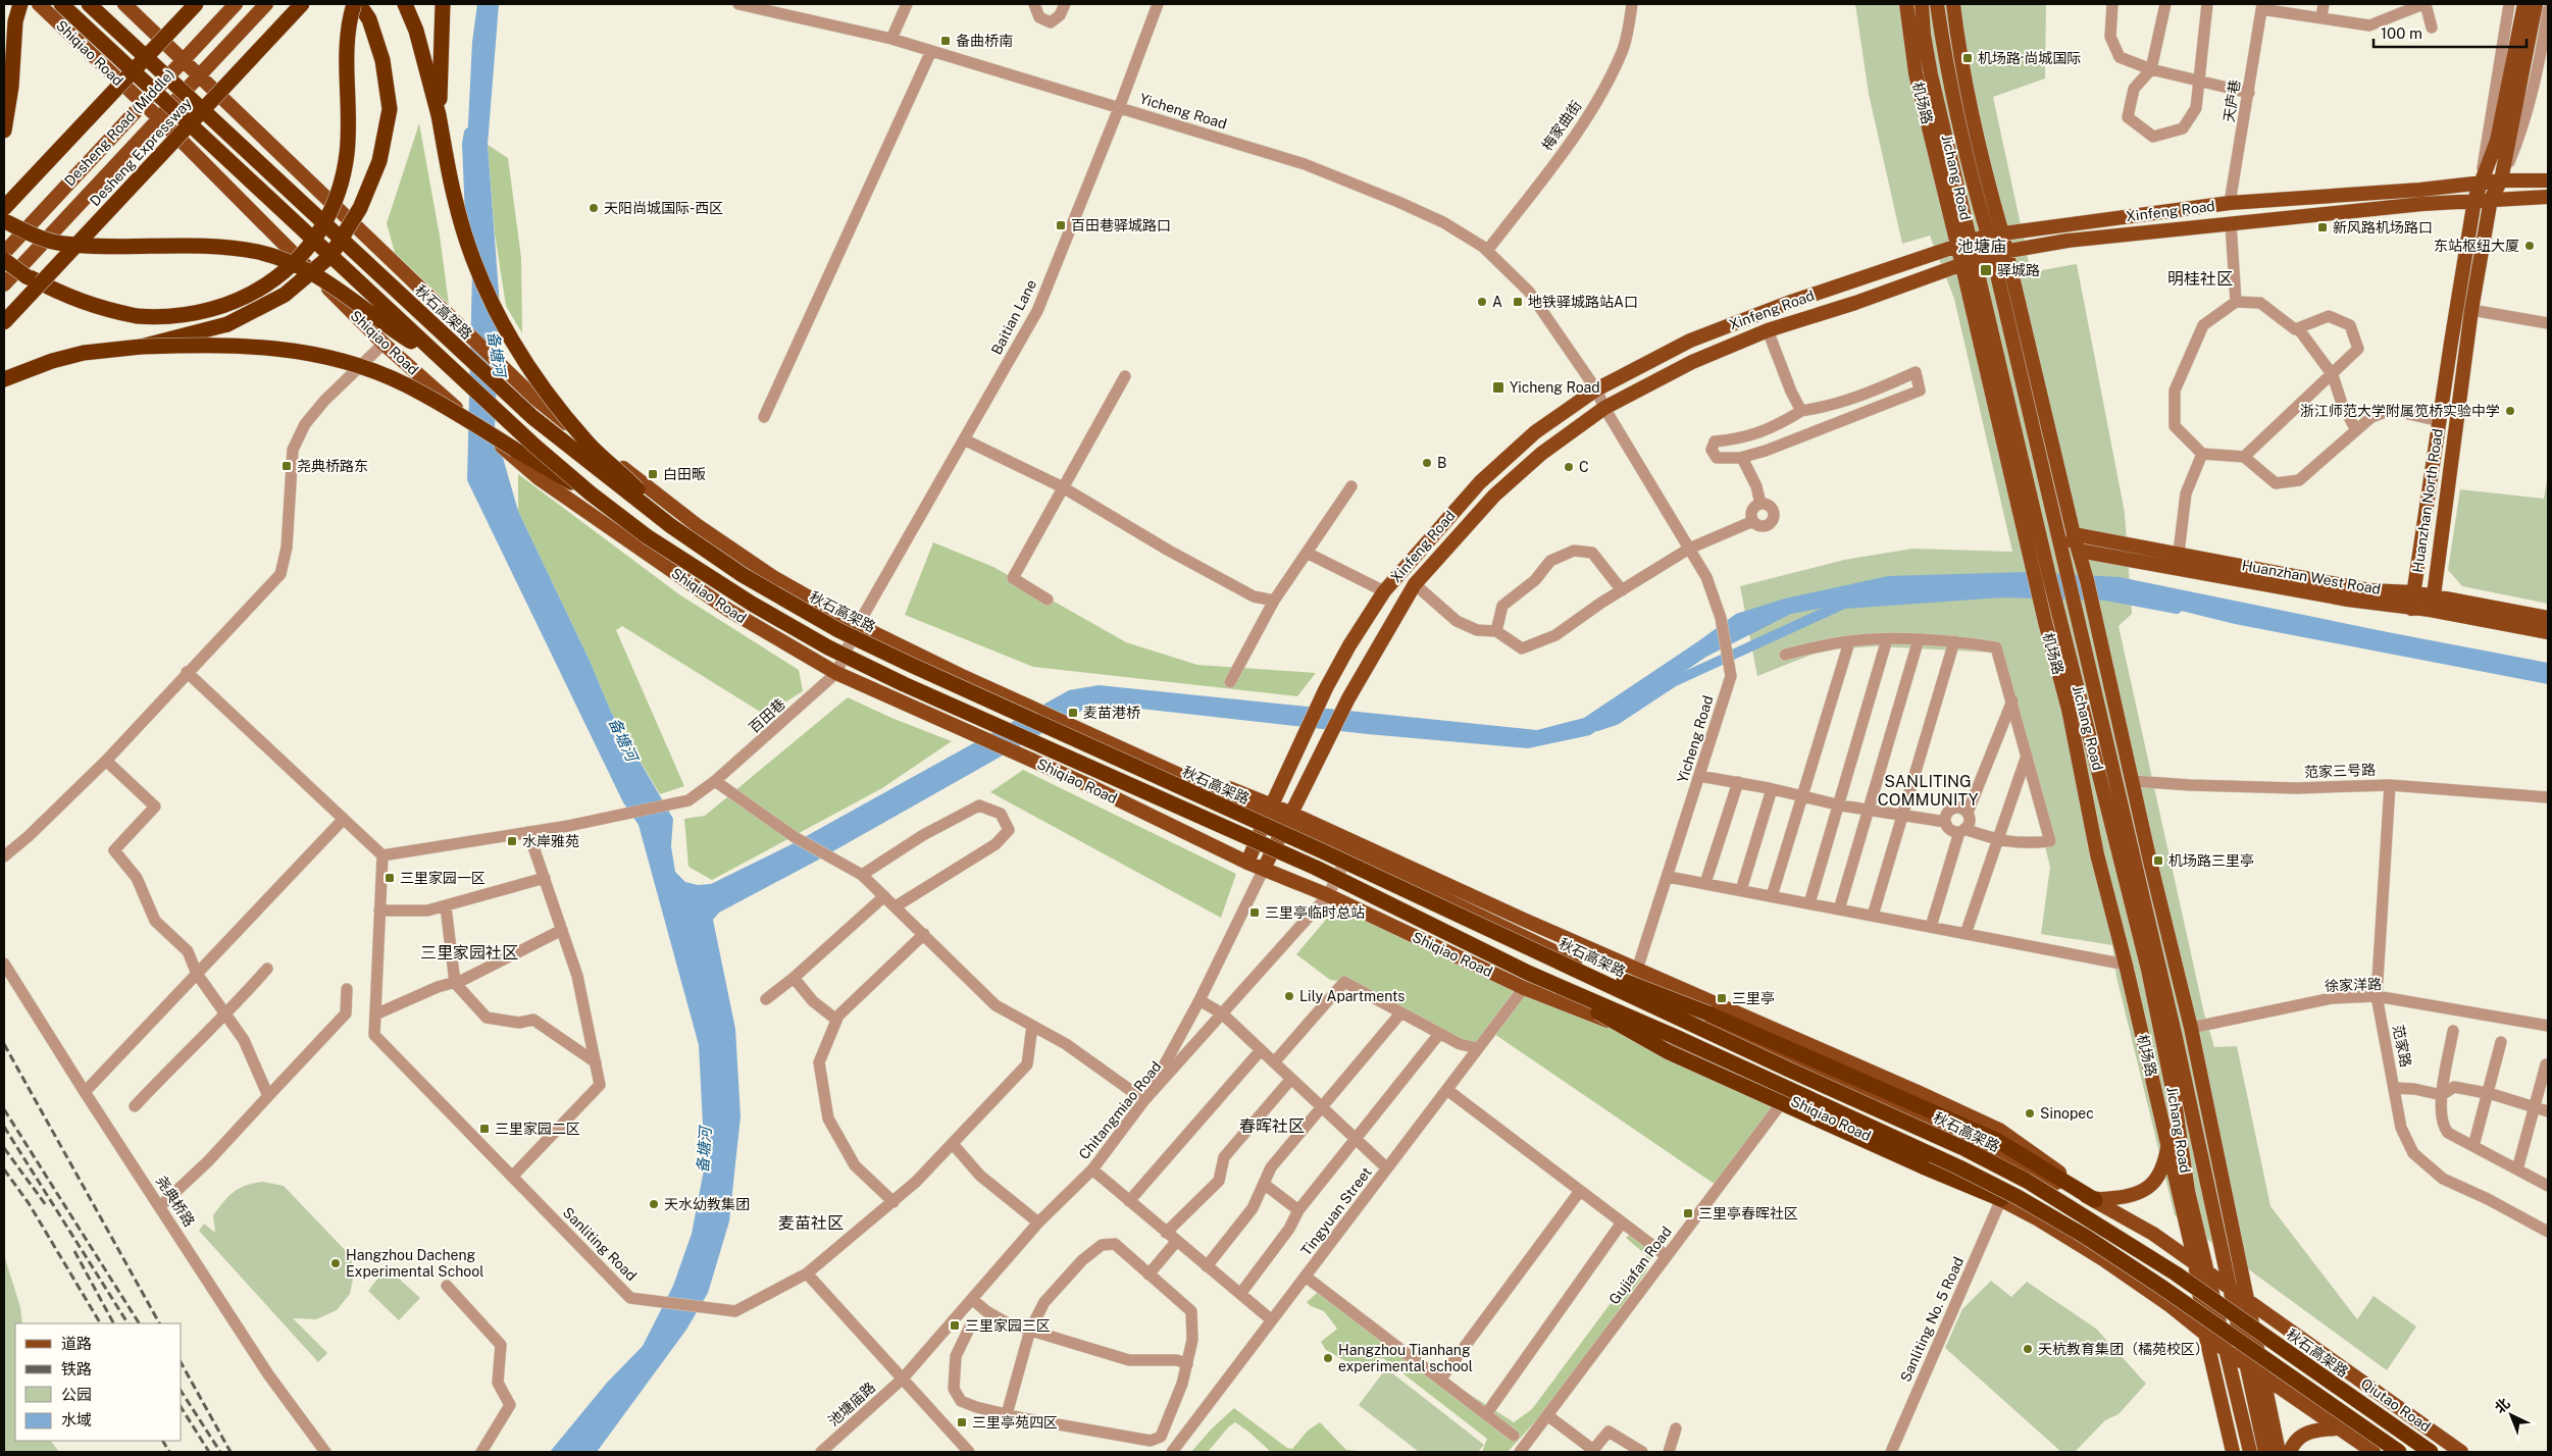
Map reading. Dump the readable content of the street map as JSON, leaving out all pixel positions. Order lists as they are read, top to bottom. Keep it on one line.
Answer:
{"streets":{"highway":["Desheng Expressway","秋石高架路"],"main road":["Shiqiao Road","机场路","Desheng Road (Middle)","Jichang Road","Xinfeng Road","Huanzhan North Road","Huanzhan West Road","Qiutao Road"],"street":["天庐巷","Yicheng Road","梅家曲街","Baitian Lane","百田巷","范家三号路","徐家洋路","范家路","Chitangmiao Road","尧典桥路","Tingyuan Street","Sanliting Road","Gujiafan Road","Sanliting No. 5 Road","池塘庙路"]},"crossings":[["Shiqiao Road","机场路"],["Shiqiao Road","Desheng Road (Middle)"],["Shiqiao Road","Jichang Road"],["Shiqiao Road","Xinfeng Road"],["Shiqiao Road","百田巷"],["Shiqiao Road","Chitangmiao Road"],["Shiqiao Road","Tingyuan Street"],["Shiqiao Road","Gujiafan Road"],["Shiqiao Road","Sanliting No. 5 Road"],["天庐巷","Xinfeng Road"],["机场路","Jichang Road"],["机场路","Xinfeng Road"],["Yicheng Road","梅家曲街"],["Yicheng Road","Xinfeng Road"],["Yicheng Road","Baitian Lane"],["Jichang Road","Xinfeng Road"],["Jichang Road","Qiutao Road"],["Xinfeng Road","Huanzhan North Road"],["Baitian Lane","百田巷"],["Huanzhan North Road","Huanzhan West Road"],["范家三号路","范家路"],["徐家洋路","范家路"],["Chitangmiao Road","池塘庙路"]],"districts":["池塘庙","明桂社区","SANLITING COMMUNITY","三里家园社区","春晖社区","麦苗社区"],"water":["备塘河"],"places":{"transit":["备曲桥南","机场路·尚城国际","百田巷驿城路口","新风路机场路口","驿城路","地铁驿城路站A口","Yicheng Road","尧典桥路东","白田畈","麦苗港桥","水岸雅苑","机场路三里亭","三里家园一区","三里亭临时总站","三里亭","三里家园二区","三里亭春晖社区","三里家园三区","三里亭苑四区"],"other":["天阳尚城国际-西区","东站枢纽大厦","A","浙江师范大学附属笕桥实验中学","B","C","Lily Apartments","Sinopec","天水幼教集团","Hangzhou Dacheng Experimental School","天杭教育集团（橘苑校区）","Hangzhou Tianhang experimental school"]},"legend":["道路","铁路","公园","水域"],"scale_bar":"100 m","north":"top left"}
